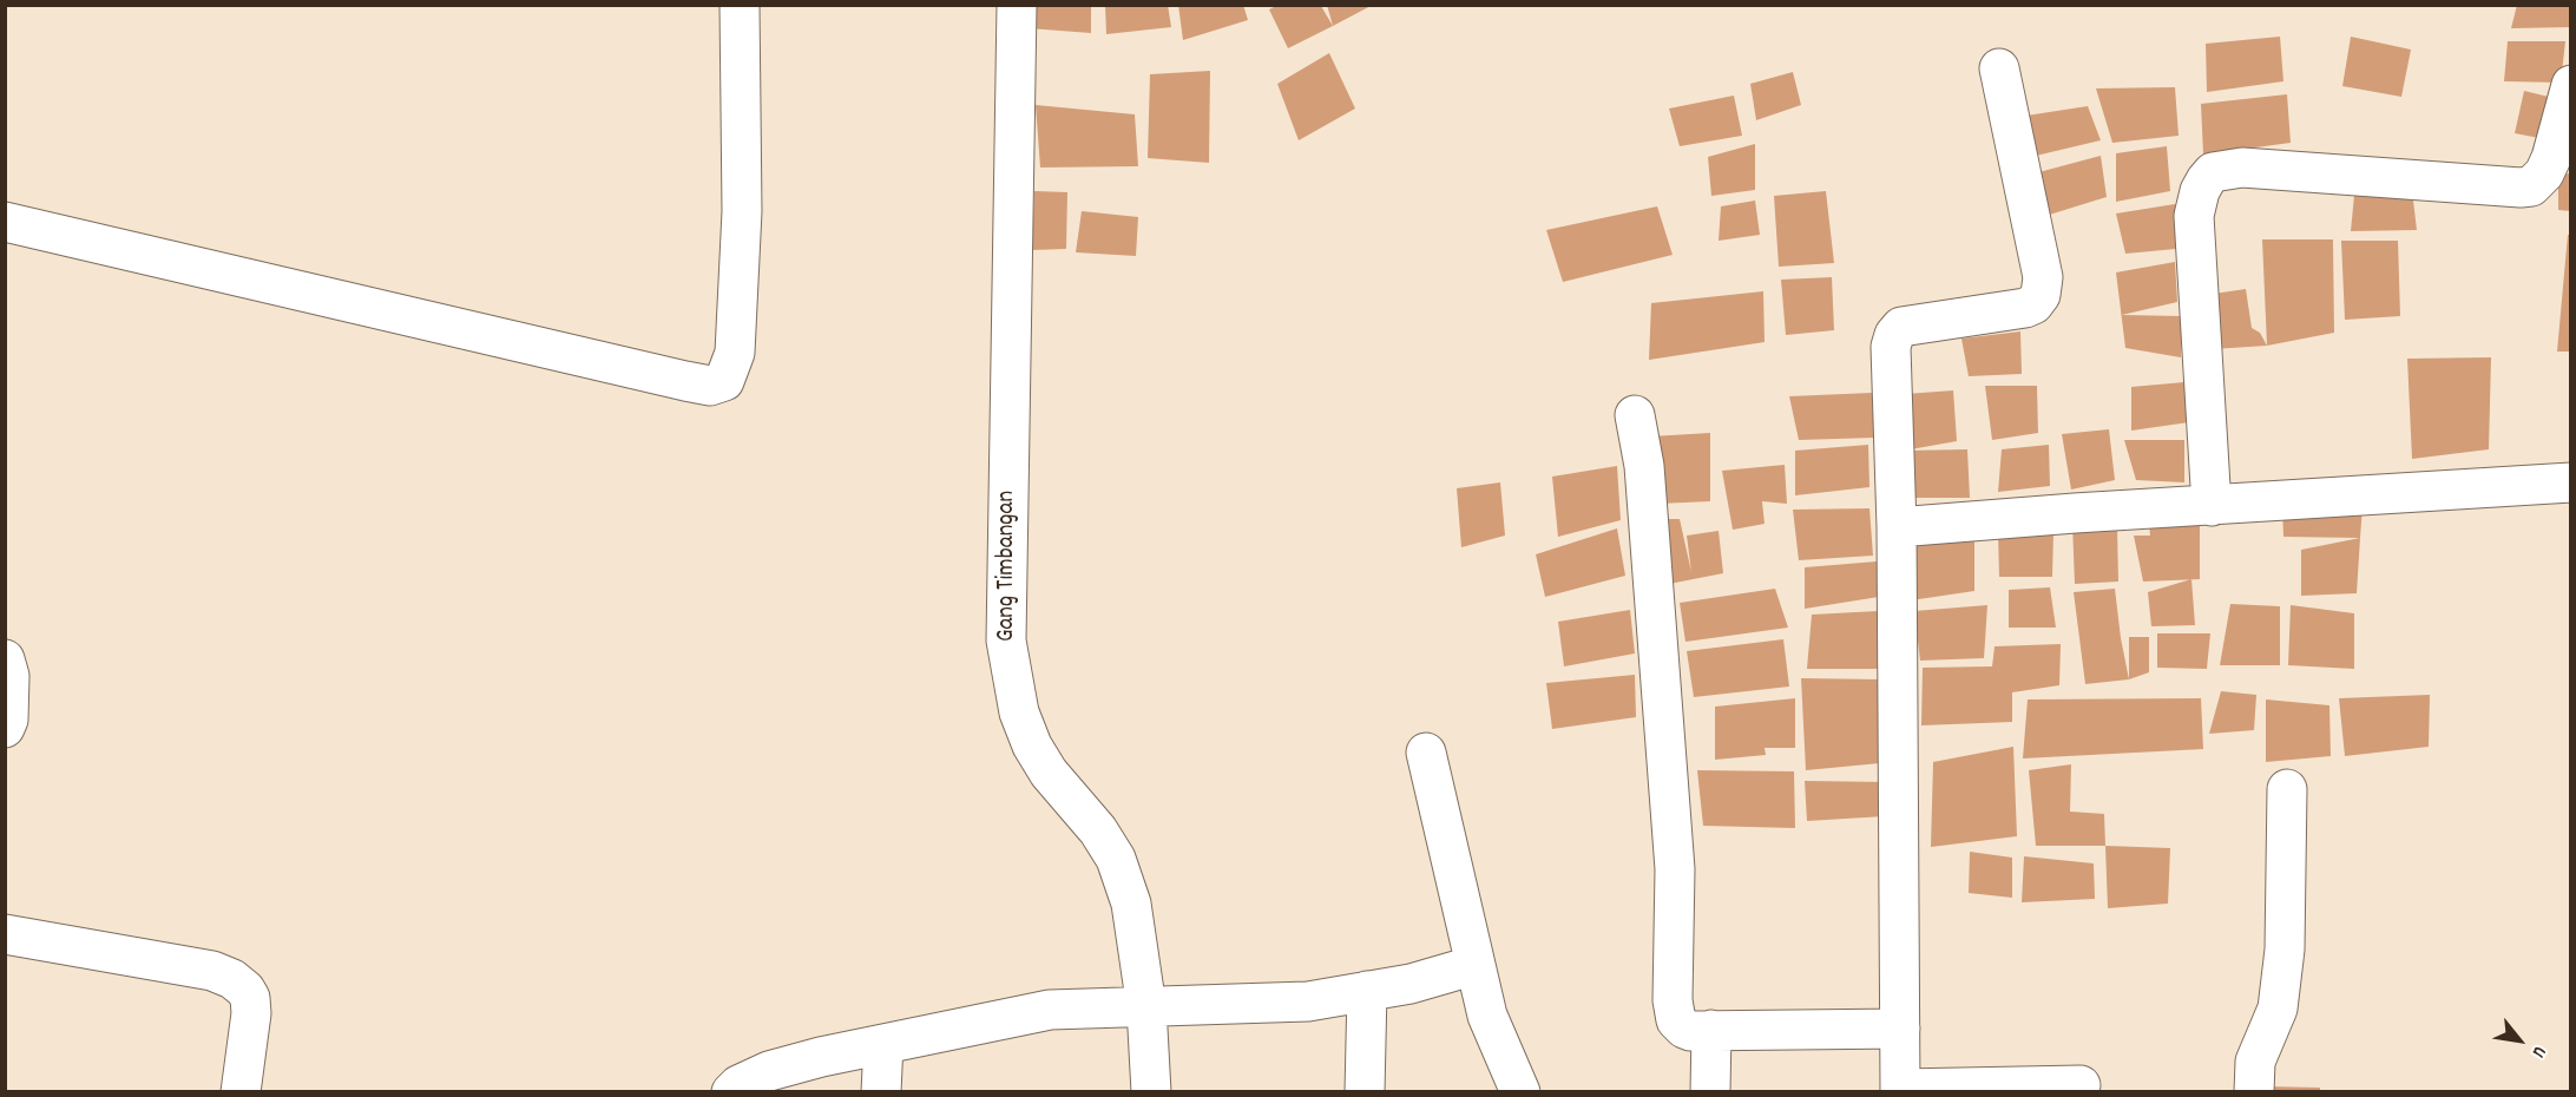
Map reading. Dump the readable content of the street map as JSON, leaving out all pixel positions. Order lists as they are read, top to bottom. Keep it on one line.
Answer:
{"streets":{"street":["Gang Timbangan"]},"north":"bottom right"}
